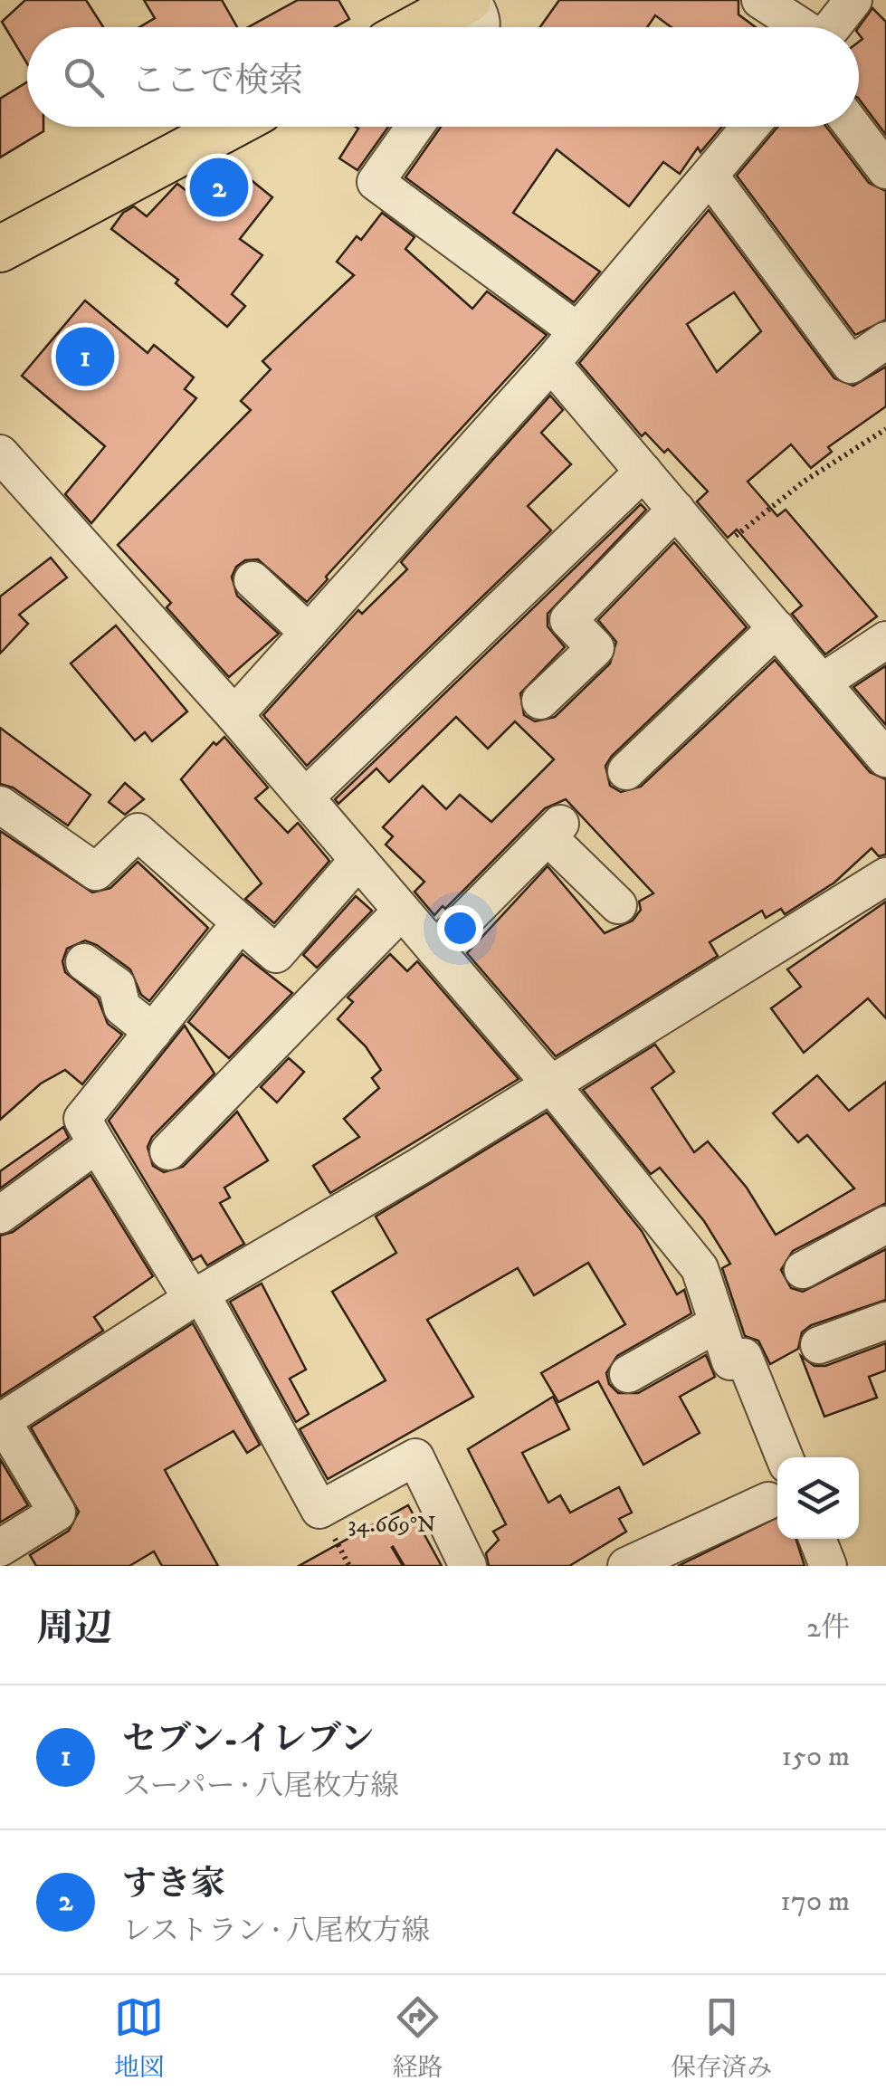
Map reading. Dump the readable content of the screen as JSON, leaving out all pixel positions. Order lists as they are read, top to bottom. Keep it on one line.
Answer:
{"page":{"search":"ここで検索","pins":["2","1"],"heading":["周辺","2件"],"list":[{"mark":"1","name":"セブン-イレブン","note":"スーパー · 八尾枚方線","value":"150 m"},{"mark":"2","name":"すき家","note":"レストラン · 八尾枚方線","value":"170 m"}],"nav":["地図","経路","保存済み"]},"coordinates":["34.669°N"]}
